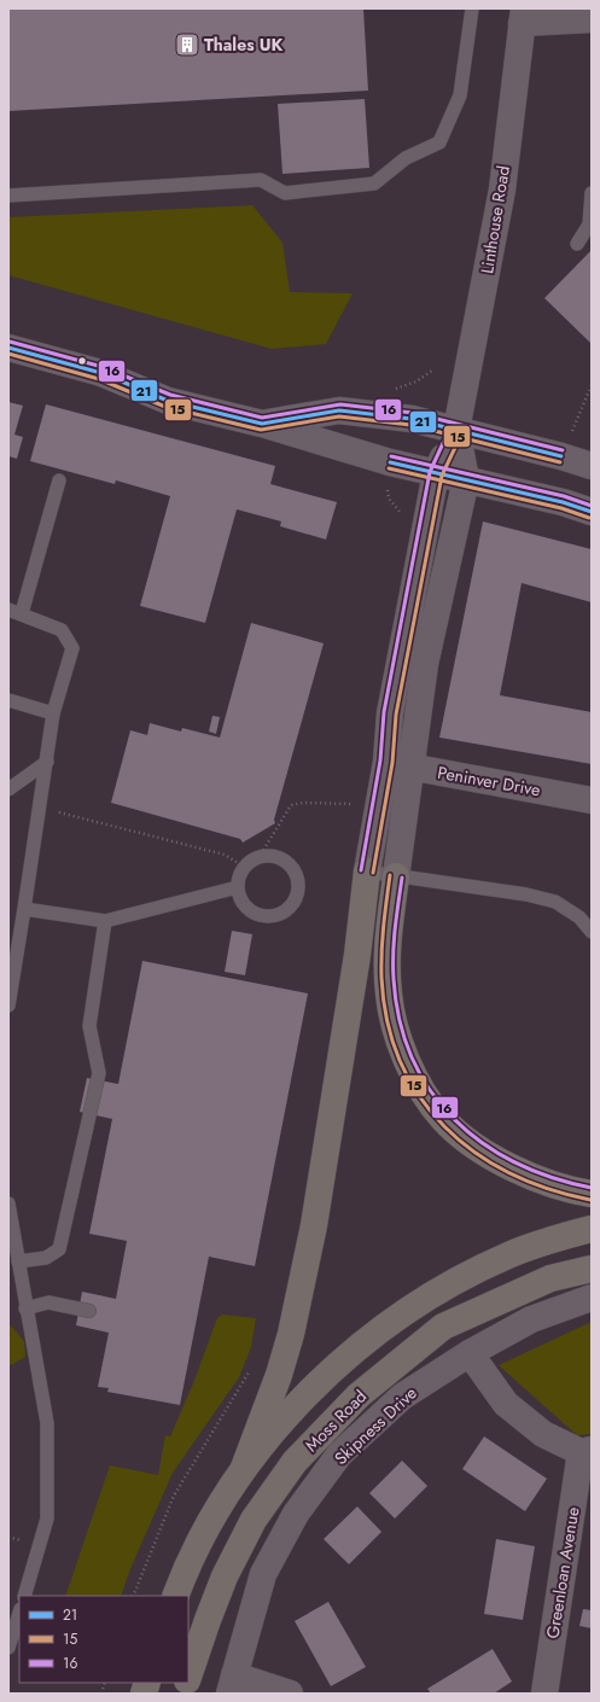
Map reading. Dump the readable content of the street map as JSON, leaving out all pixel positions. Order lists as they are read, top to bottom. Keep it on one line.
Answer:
{"streets":{"main road":["Moss Road"],"street":["Linthouse Road","Peninver Drive","Skipness Drive","Greenloan Avenue"]},"places":{"building":["Thales UK"]},"lines":["transit line 16","transit line 21","transit line 15"],"legend":["21","15","16"]}
